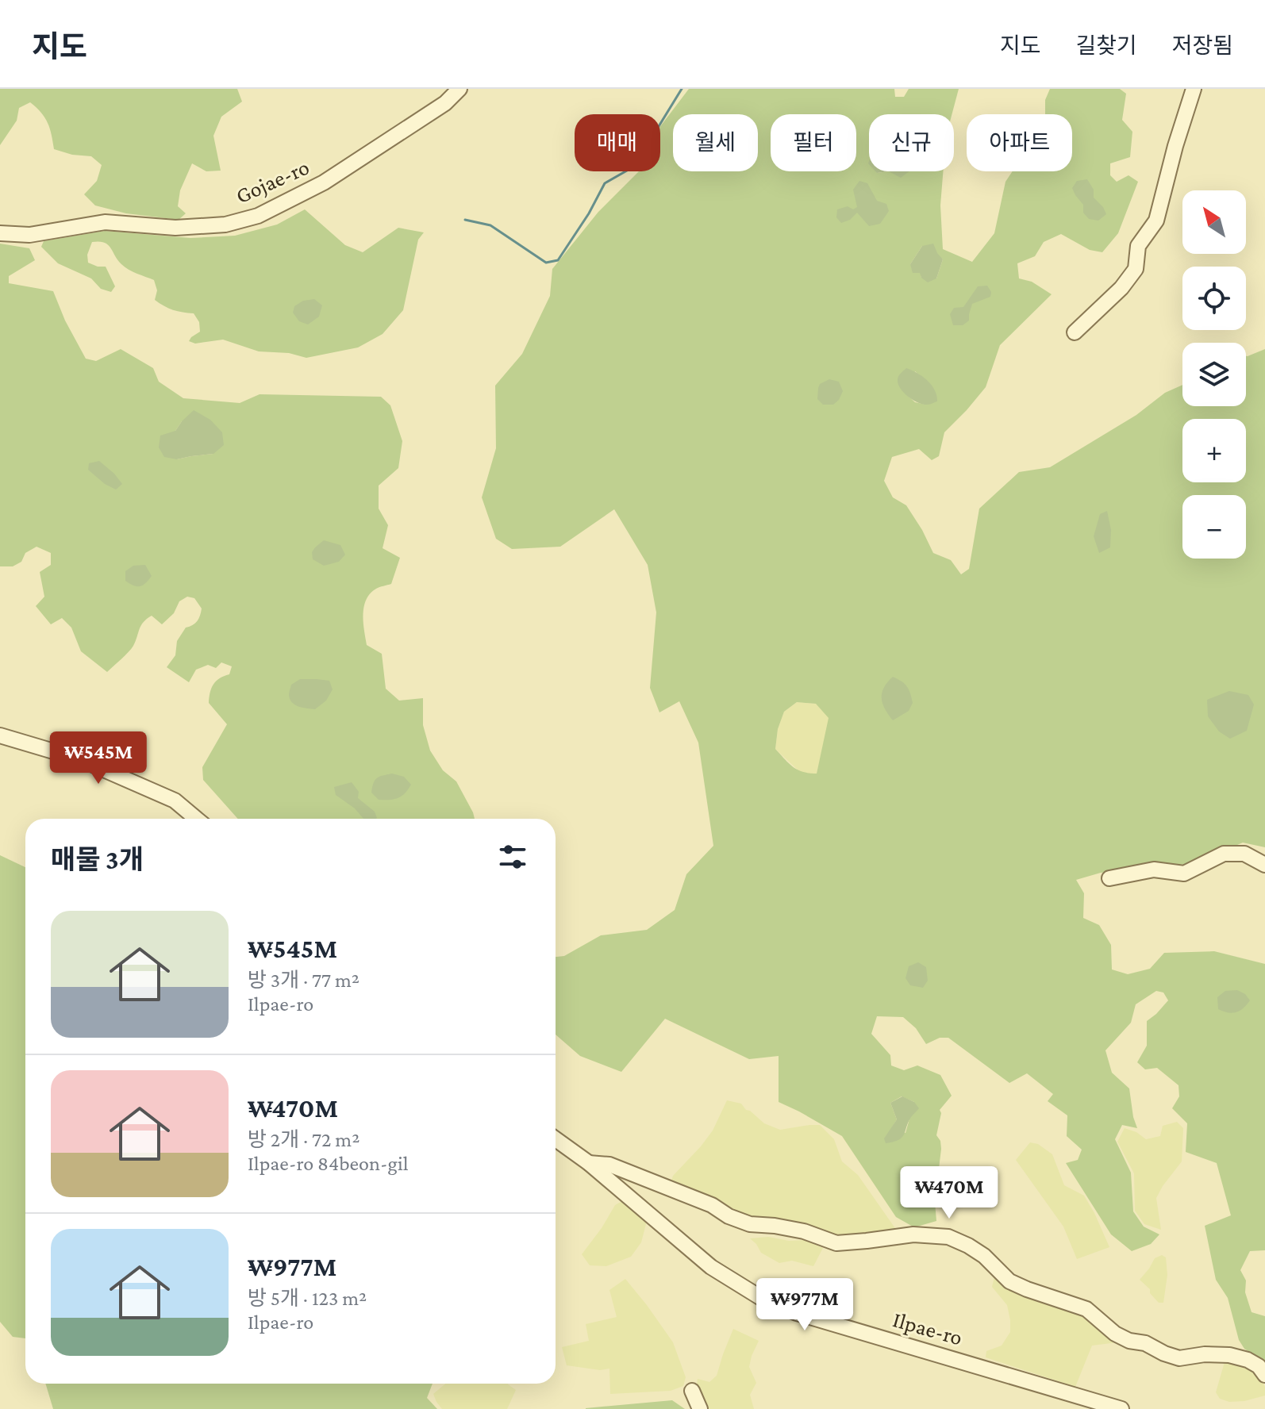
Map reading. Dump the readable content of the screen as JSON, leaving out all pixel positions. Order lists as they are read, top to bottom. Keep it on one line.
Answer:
{"streets":{"street":["Gojae-ro","Ilpae-ro"]},"north":"top left","page":{"header":"지도","nav":["지도","길찾기","저장됨"],"chip":["매매","월세","필터","신규","아파트"],"map_buttons":["+","−"],"price":["₩545M","₩470M","₩977M"],"heading":"매물 3개","list":[{"name":"₩545M","note":"방 3개 · 77 m² · Ilpae-ro"},{"name":"₩470M","note":"방 2개 · 72 m² · Ilpae-ro 84beon-gil"},{"name":"₩977M","note":"방 5개 · 123 m² · Ilpae-ro"}]}}
